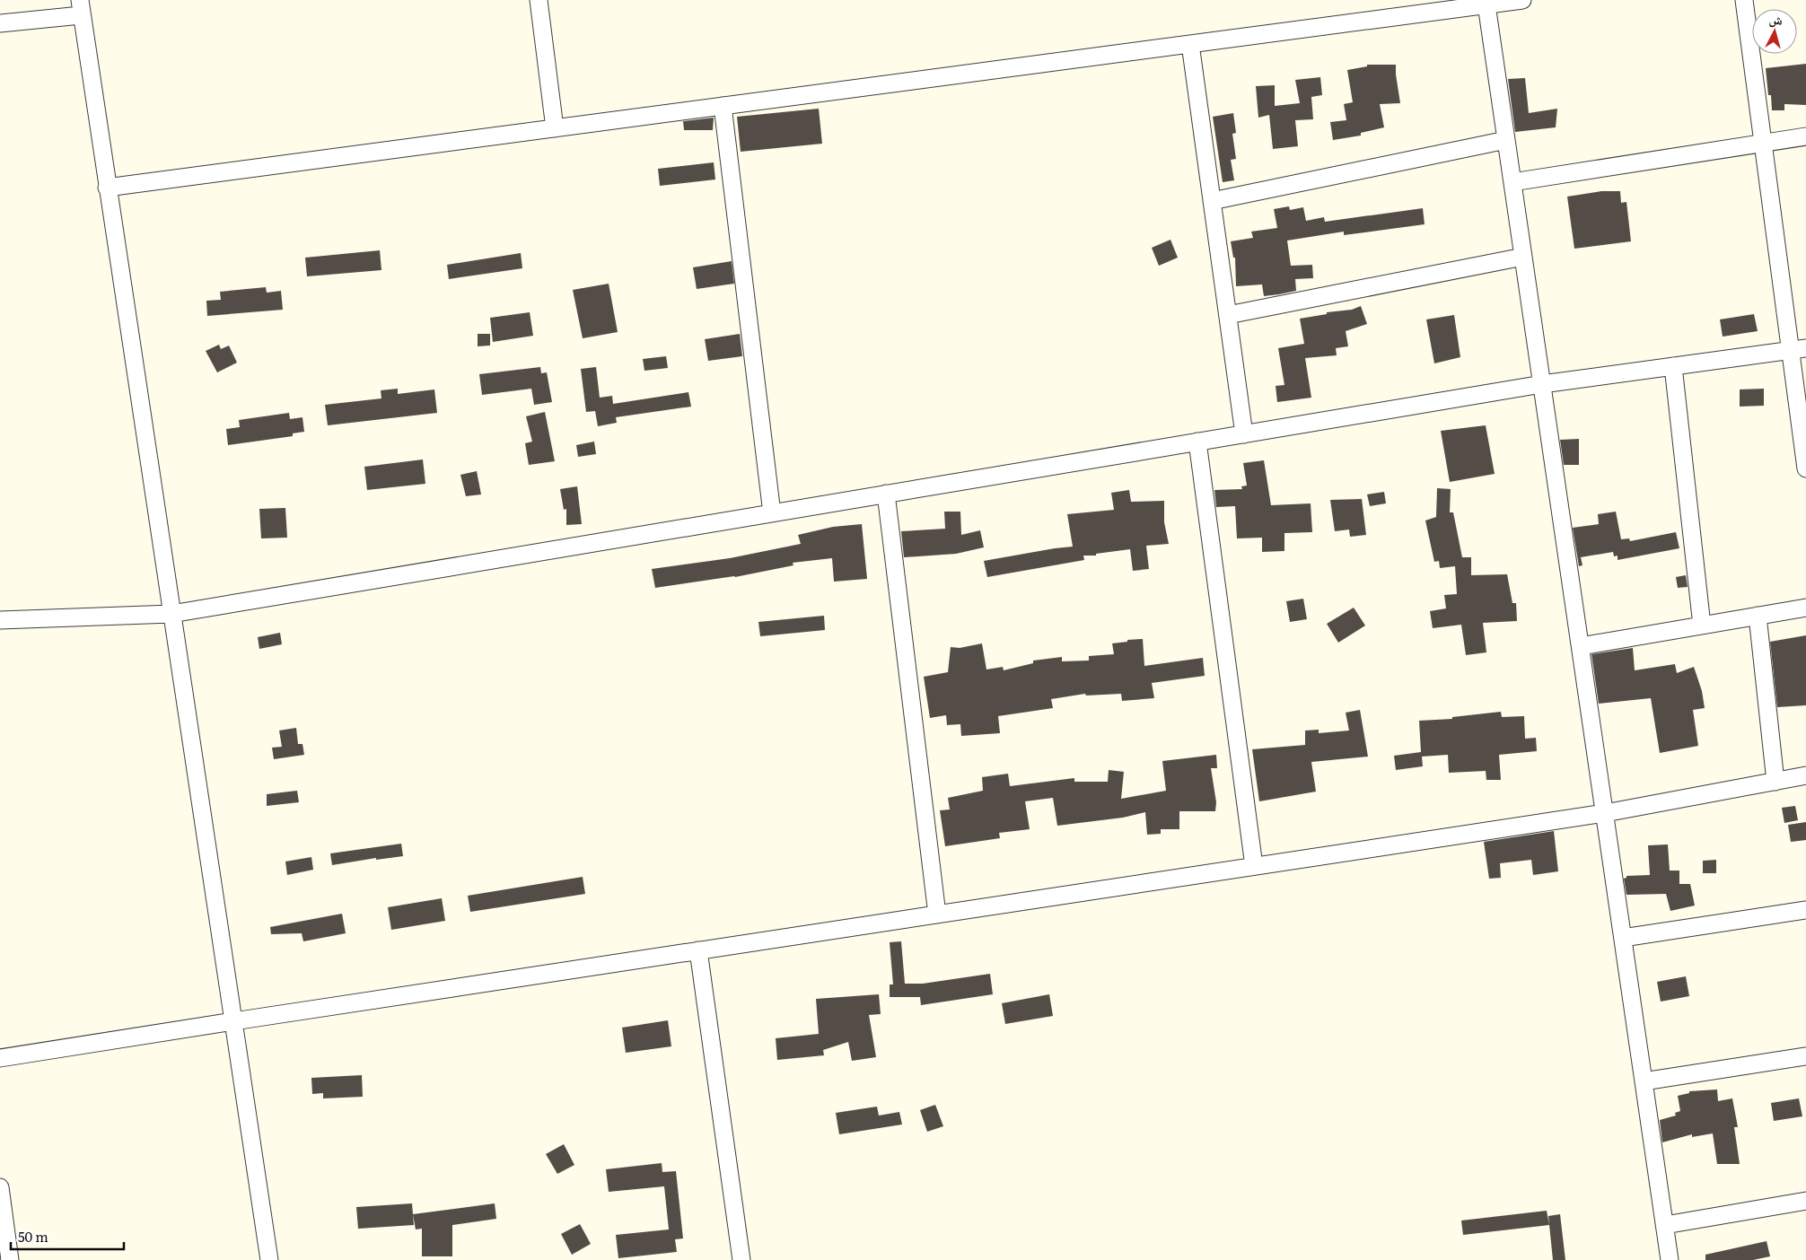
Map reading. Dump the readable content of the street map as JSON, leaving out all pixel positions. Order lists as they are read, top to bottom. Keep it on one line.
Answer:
{"scale_bar":"50 m","north":"top"}
